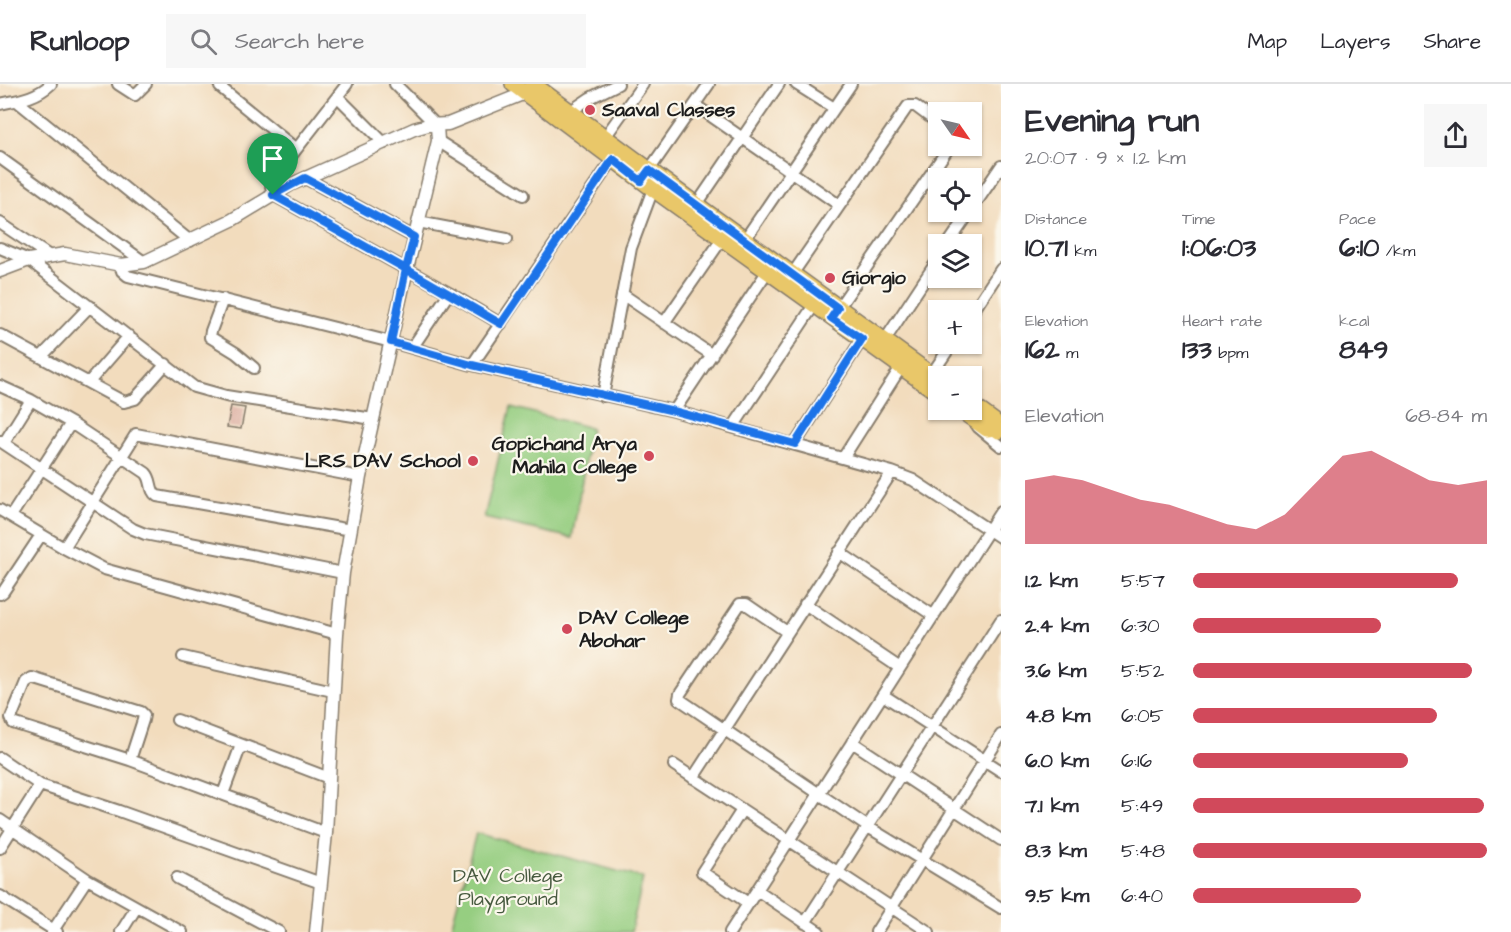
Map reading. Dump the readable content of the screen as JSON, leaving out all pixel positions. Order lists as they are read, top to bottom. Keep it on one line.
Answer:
{"parks":["DAV College Playground"],"places":["Saaval Classes","Giorgio","Gopichand Arya Mahila College","LRS DAV School","DAV College Abohar"],"north":"bottom right","page":{"header":"Runloop","search":"Search here","nav":["Map","Layers","Share"],"heading":["Evening run","20:07 · 9 × 1.2 km"],"map_buttons":["+","−"],"stats":[["Distance","10.71 km"],["Time","1:06:03"],["Pace","6:10 /km"],["Elevation","162 m"],["Heart rate","133 bpm"],["kcal","849"]],"chart":["Elevation","68–84 m"],"list":[{"name":"1.2 km","note":"5:57"},{"name":"2.4 km","note":"6:30"},{"name":"3.6 km","note":"5:52"},{"name":"4.8 km","note":"6:05"},{"name":"6.0 km","note":"6:16"},{"name":"7.1 km","note":"5:49"},{"name":"8.3 km","note":"5:48"},{"name":"9.5 km","note":"6:40"}]}}
